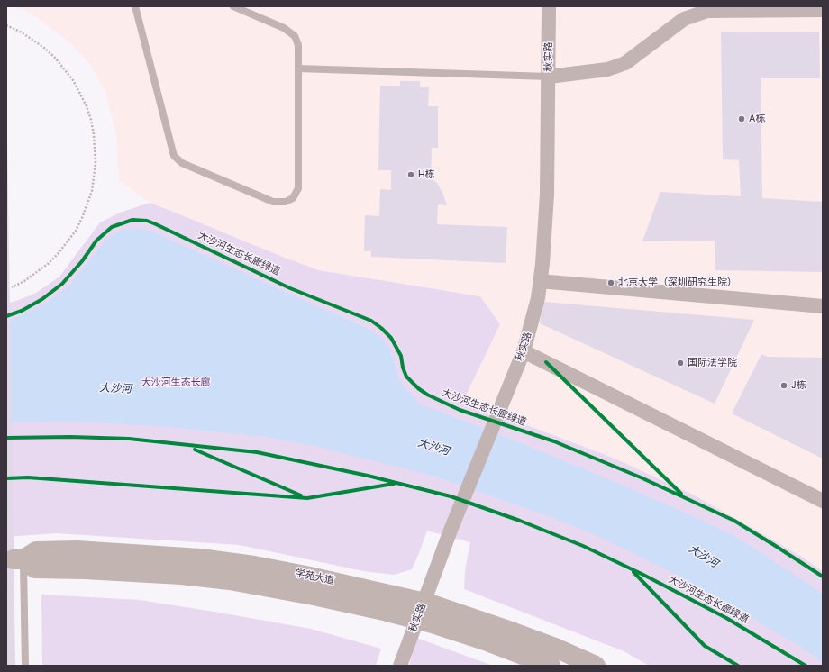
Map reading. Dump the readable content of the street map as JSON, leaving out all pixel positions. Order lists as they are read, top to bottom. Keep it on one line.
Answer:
{"streets":{"street":["秋实路","学苑大道"],"cycle path":["大沙河生态长廊绿道"]},"crossings":[["秋实路","学苑大道"]],"water":["大沙河"],"parks":["大沙河生态长廊"],"places":["A栋","H栋","北京大学（深圳研究生院）","国际法学院","J栋"]}
